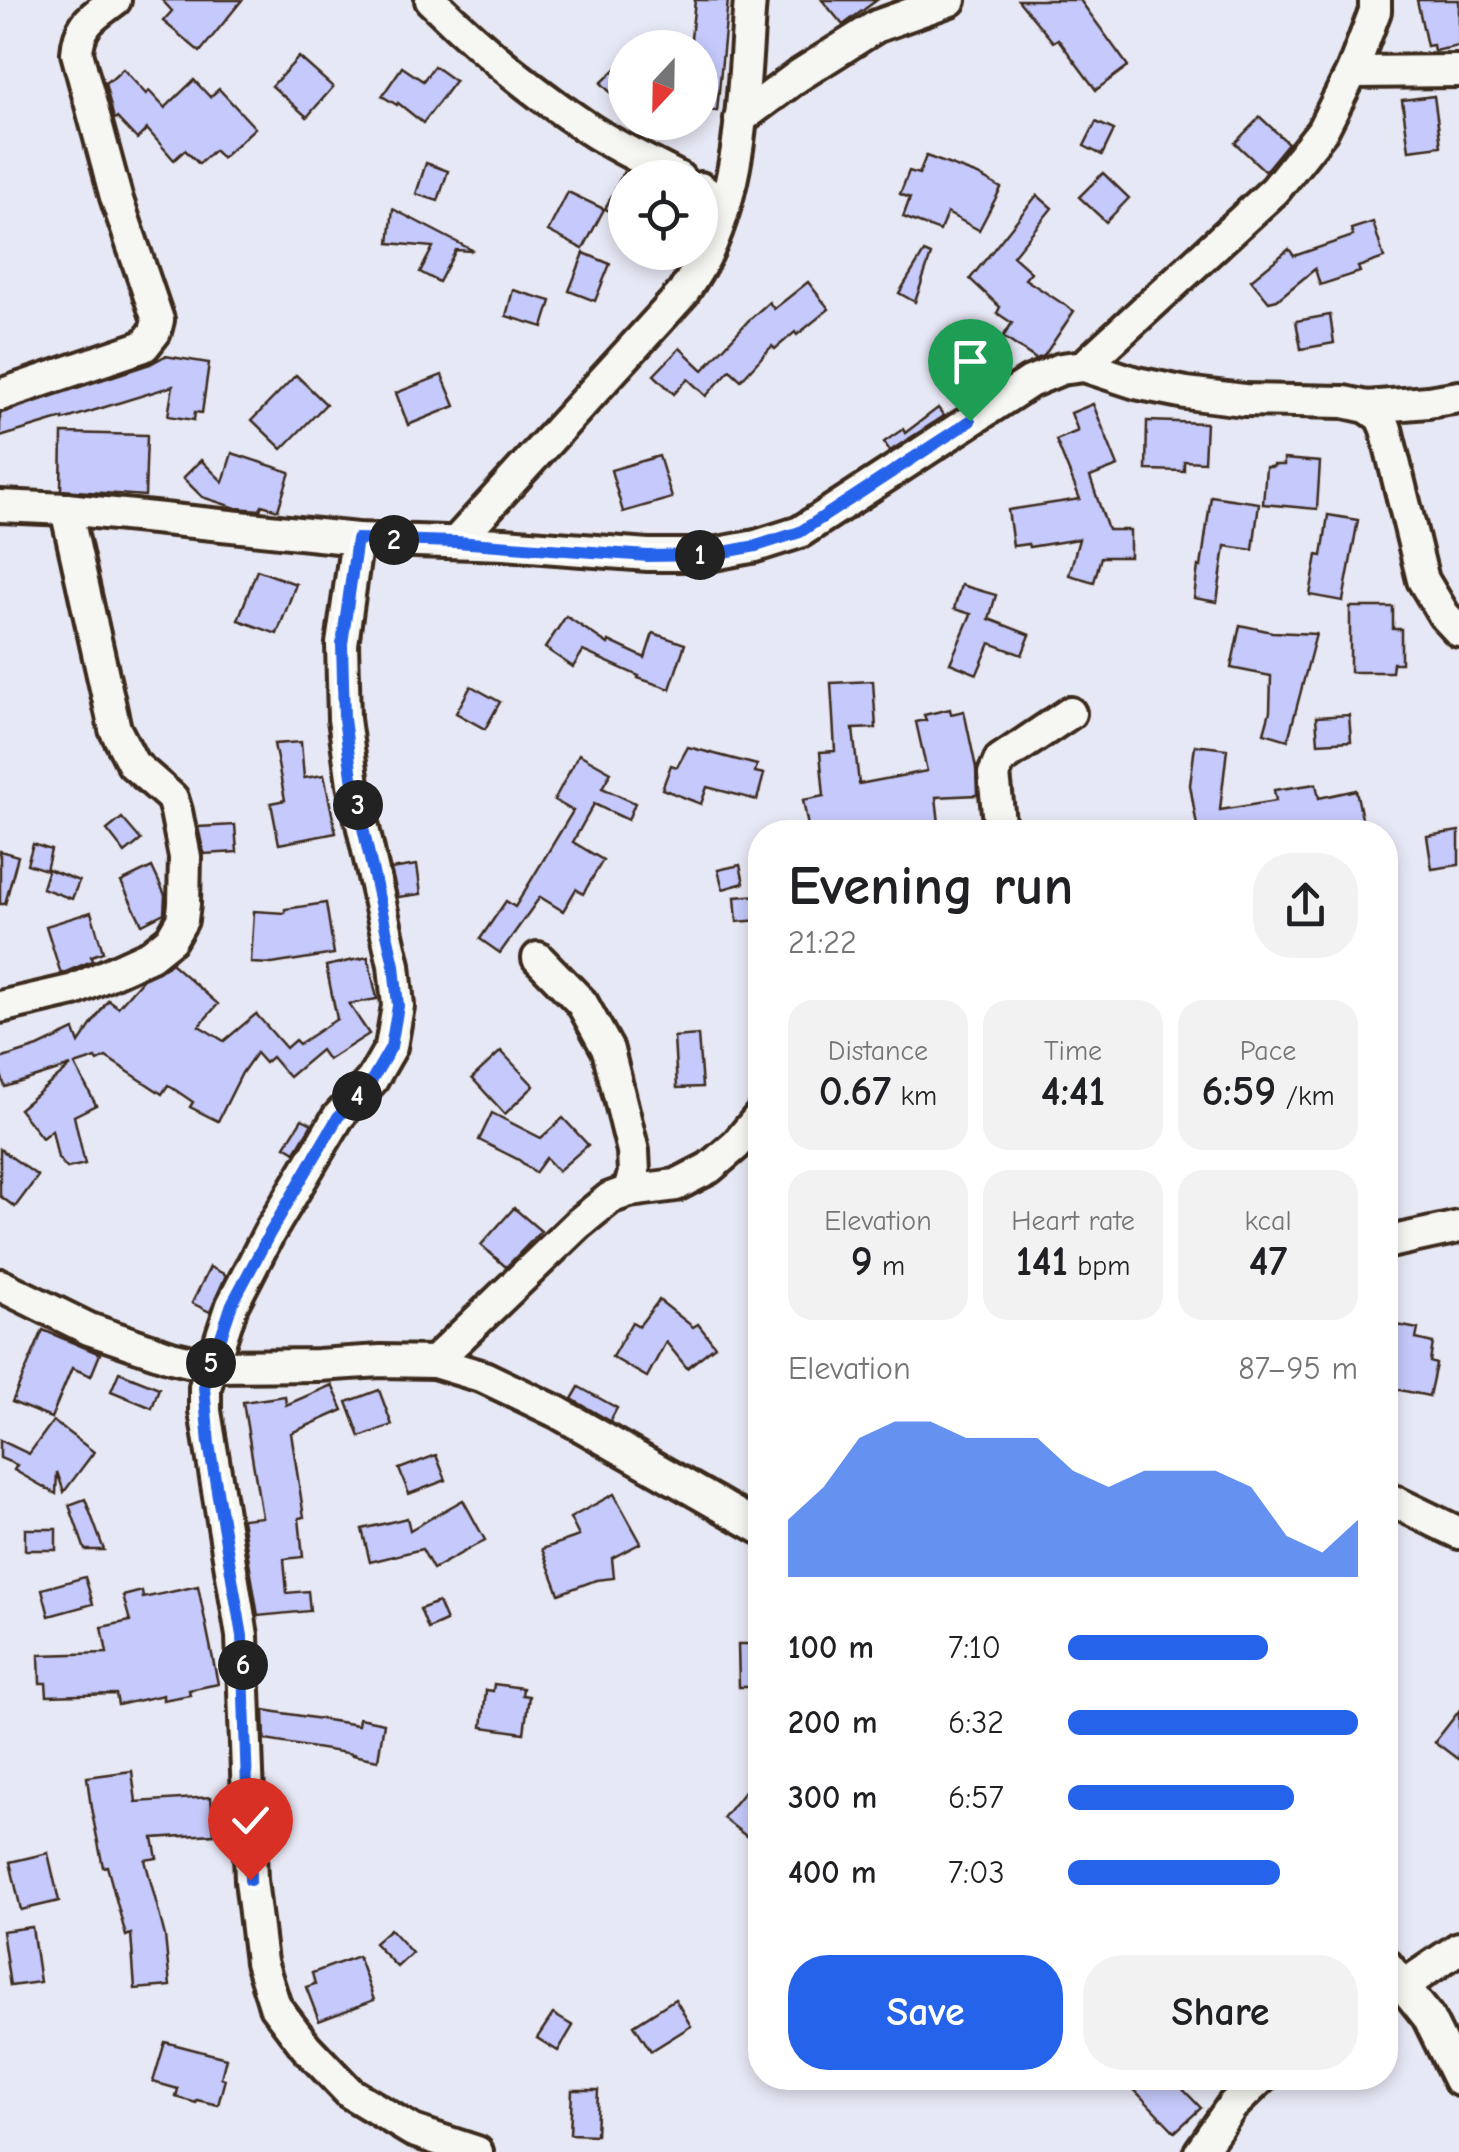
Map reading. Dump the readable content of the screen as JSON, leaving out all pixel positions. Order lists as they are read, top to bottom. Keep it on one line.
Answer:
{"north":"bottom","page":{"pins":["2","1","3","4","5","6"],"heading":["Evening run","21:22"],"stats":[["Distance","0.67 km"],["Time","4:41"],["Pace","6:59 /km"],["Elevation","9 m"],["Heart rate","141 bpm"],["kcal","47"]],"chart":["Elevation","87–95 m"],"list":[{"name":"100 m","note":"7:10"},{"name":"200 m","note":"6:32"},{"name":"300 m","note":"6:57"},{"name":"400 m","note":"7:03"}],"buttons":["Save","Share"]}}
